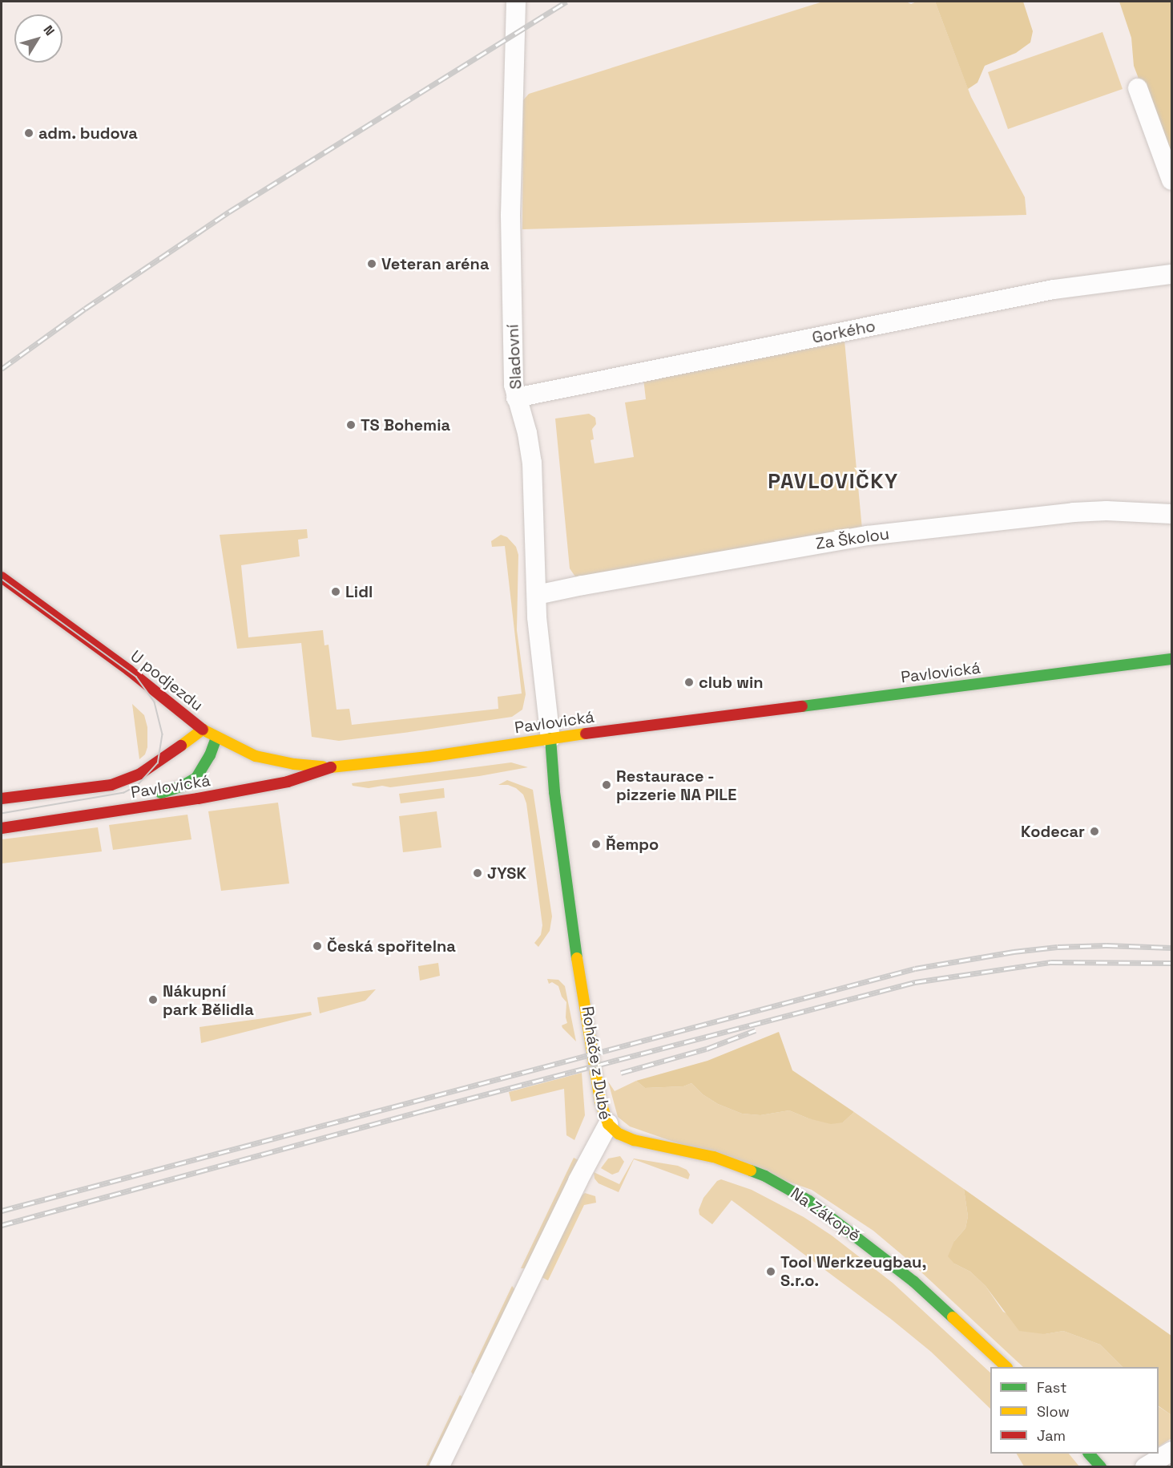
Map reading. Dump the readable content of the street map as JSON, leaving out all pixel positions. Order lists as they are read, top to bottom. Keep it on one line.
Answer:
{"streets":{"main road":["Pavlovická","U podjezdu","Roháče z Dubé","Na Zákopě"],"street":["Gorkého","Sladovní","Za Školou"]},"crossings":[["Gorkého","Sladovní"],["Sladovní","Za Školou"],["Sladovní","Pavlovická"],["Sladovní","Roháče z Dubé"],["Pavlovická","U podjezdu"],["Pavlovická","Roháče z Dubé"],["Roháče z Dubé","Na Zákopě"]],"districts":["PAVLOVIČKY"],"places":["adm. budova","Veteran aréna","TS Bohemia","Lidl","club win","Restaurace - pizzerie NA PILE","Kodecar","Řempo","JYSK","Česká spořitelna","Nákupní park Bělidla","Tool Werkzeugbau, S.r.o."],"legend":["Fast","Slow","Jam"],"north":"top right"}
